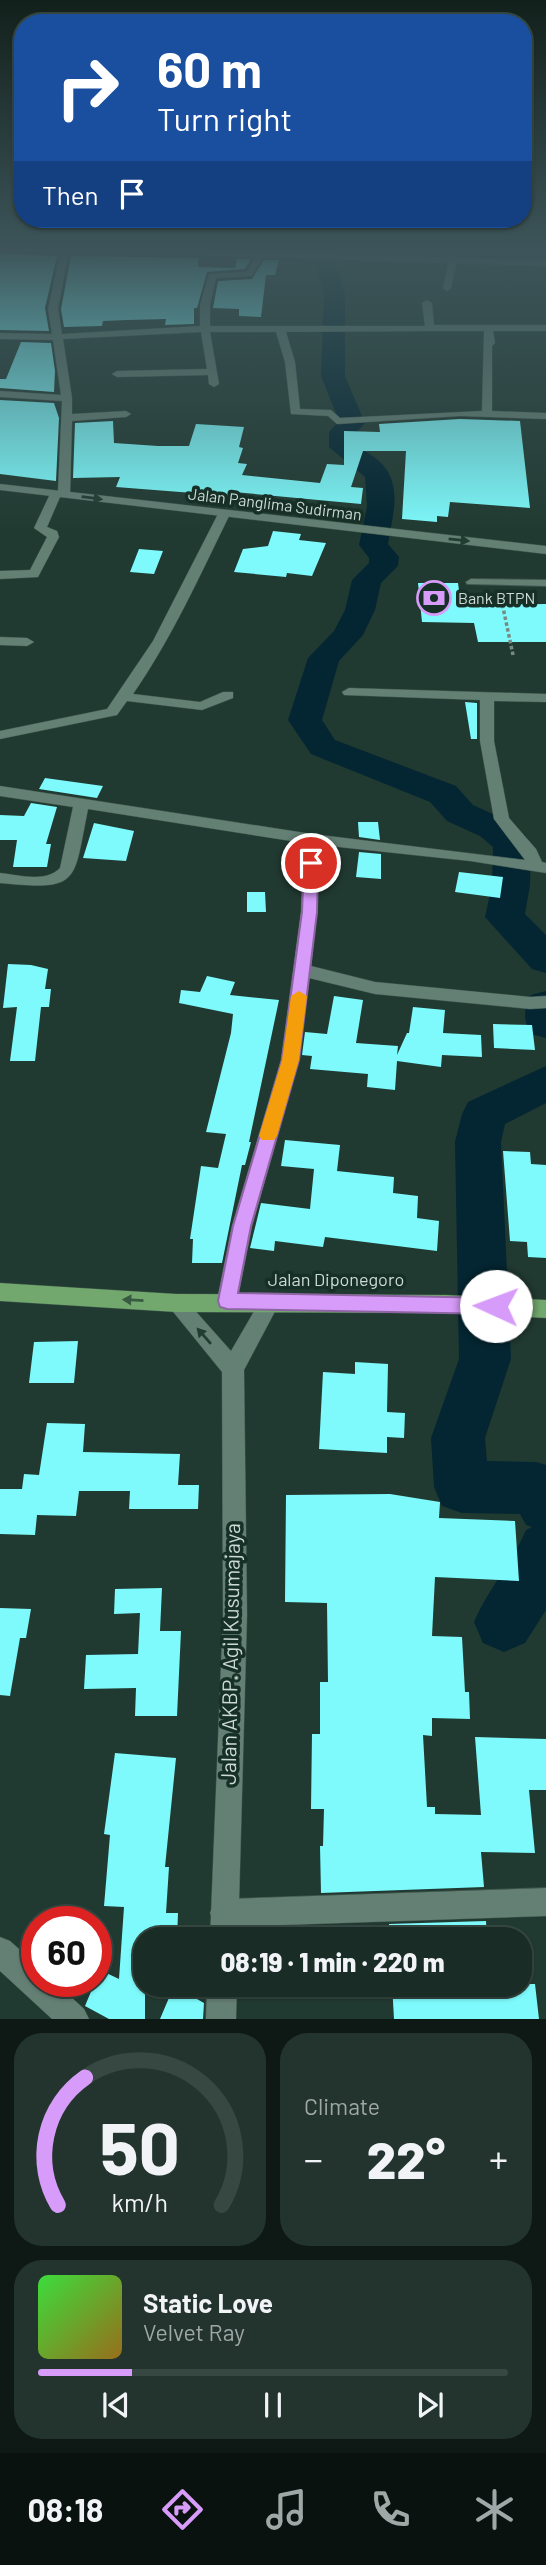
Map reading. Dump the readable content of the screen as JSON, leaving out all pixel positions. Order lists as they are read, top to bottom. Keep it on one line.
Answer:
{"streets":{"main road":["Jalan Diponegoro"],"street":["Jalan Panglima Sudirman","Jalan AKBP. Agil Kusumajaya"]},"crossings":[["Jalan Diponegoro","Jalan AKBP. Agil Kusumajaya"]],"places":{"bank":["Bank BTPN"]},"page":{"turn":["60 m","Turn right"],"then":"Then","limit":"60","trip":"08:19 · 1 min · 220 m","tile":"Climate","heat":["−","22°","+"],"song":["Static Love","Velvet Ray"],"tabs":"08:18","gauge":["50","km/h"]}}
